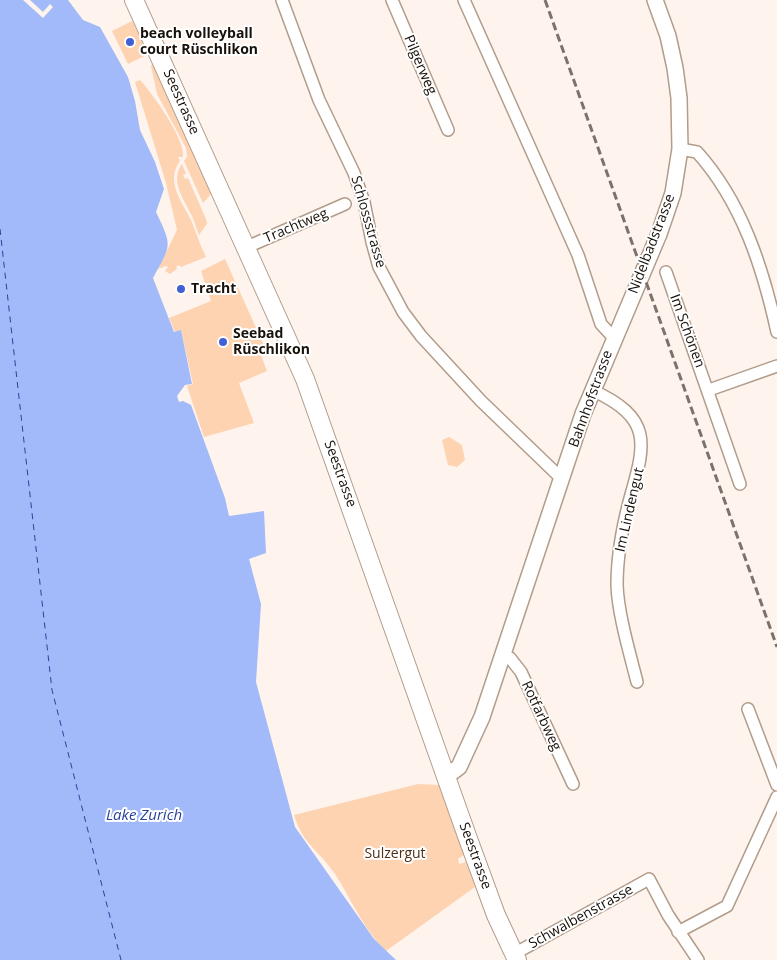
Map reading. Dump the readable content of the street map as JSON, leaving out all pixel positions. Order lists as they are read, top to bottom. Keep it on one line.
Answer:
{"streets":{"main road":["Seestrasse","Nidelbadstrasse","Bahnhofstrasse"],"street":["Pilgerweg","Schlossstrasse","Trachtweg","Im Schönen","Im Lindengut","Rotfarbweg","Schwalbenstrasse"]},"crossings":[["Seestrasse","Trachtweg"],["Seestrasse","Bahnhofstrasse"],["Seestrasse","Schwalbenstrasse"],["Schlossstrasse","Bahnhofstrasse"],["Nidelbadstrasse","Bahnhofstrasse"],["Bahnhofstrasse","Im Lindengut"],["Bahnhofstrasse","Rotfarbweg"]],"water":["Lake Zurich"],"parks":["Sulzergut"],"places":["beach volleyball court Rüschlikon","Tracht","Seebad Rüschlikon"]}
